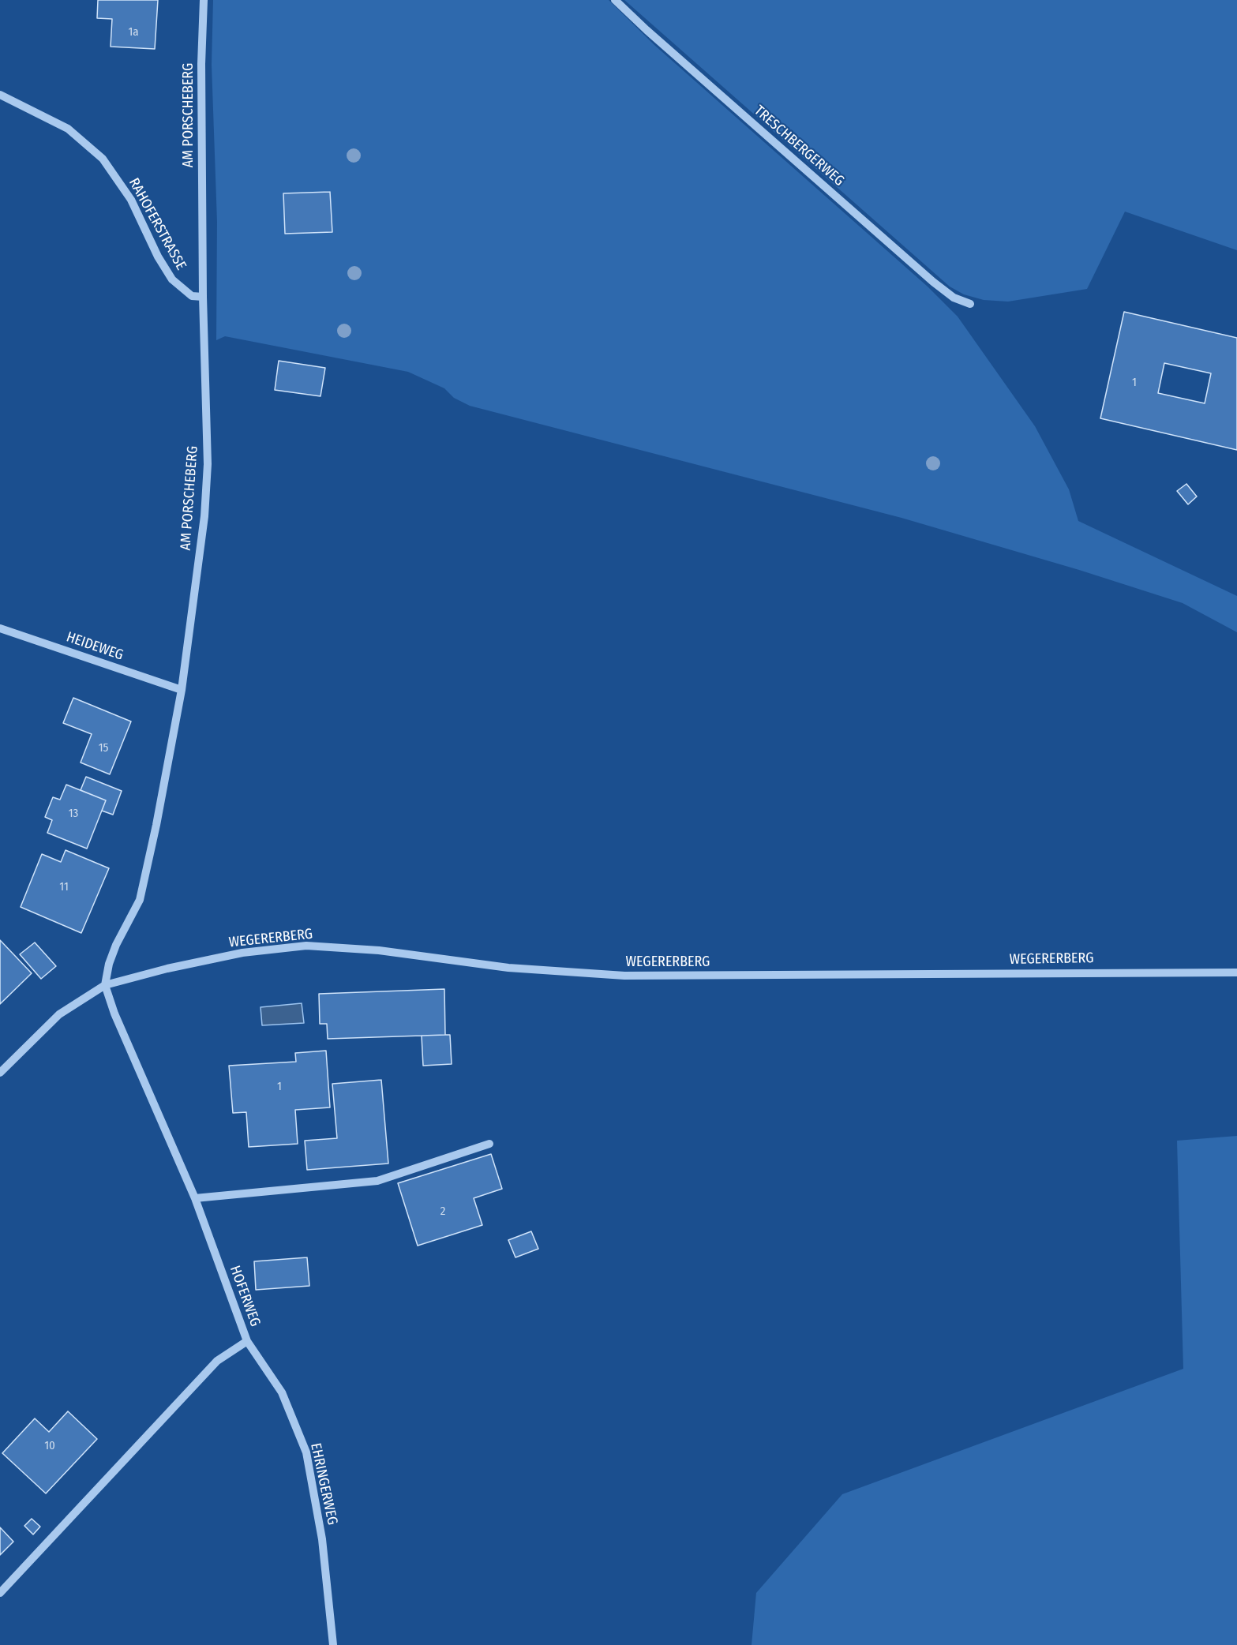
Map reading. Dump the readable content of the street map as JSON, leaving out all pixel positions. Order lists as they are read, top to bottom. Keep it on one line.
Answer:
{"streets":{"street":["AM PORSCHEBERG","TRESCHBERGERWEG","RAHOFERSTRASSE","HEIDEWEG","WEGERERBERG","HOFERWEG","EHRINGERWEG"]},"crossings":[["AM PORSCHEBERG","RAHOFERSTRASSE"],["AM PORSCHEBERG","HEIDEWEG"],["AM PORSCHEBERG","WEGERERBERG"],["AM PORSCHEBERG","HOFERWEG"],["WEGERERBERG","HOFERWEG"],["HOFERWEG","EHRINGERWEG"]],"house_numbers":["1a","1","15","13","11","1","2","10"]}
